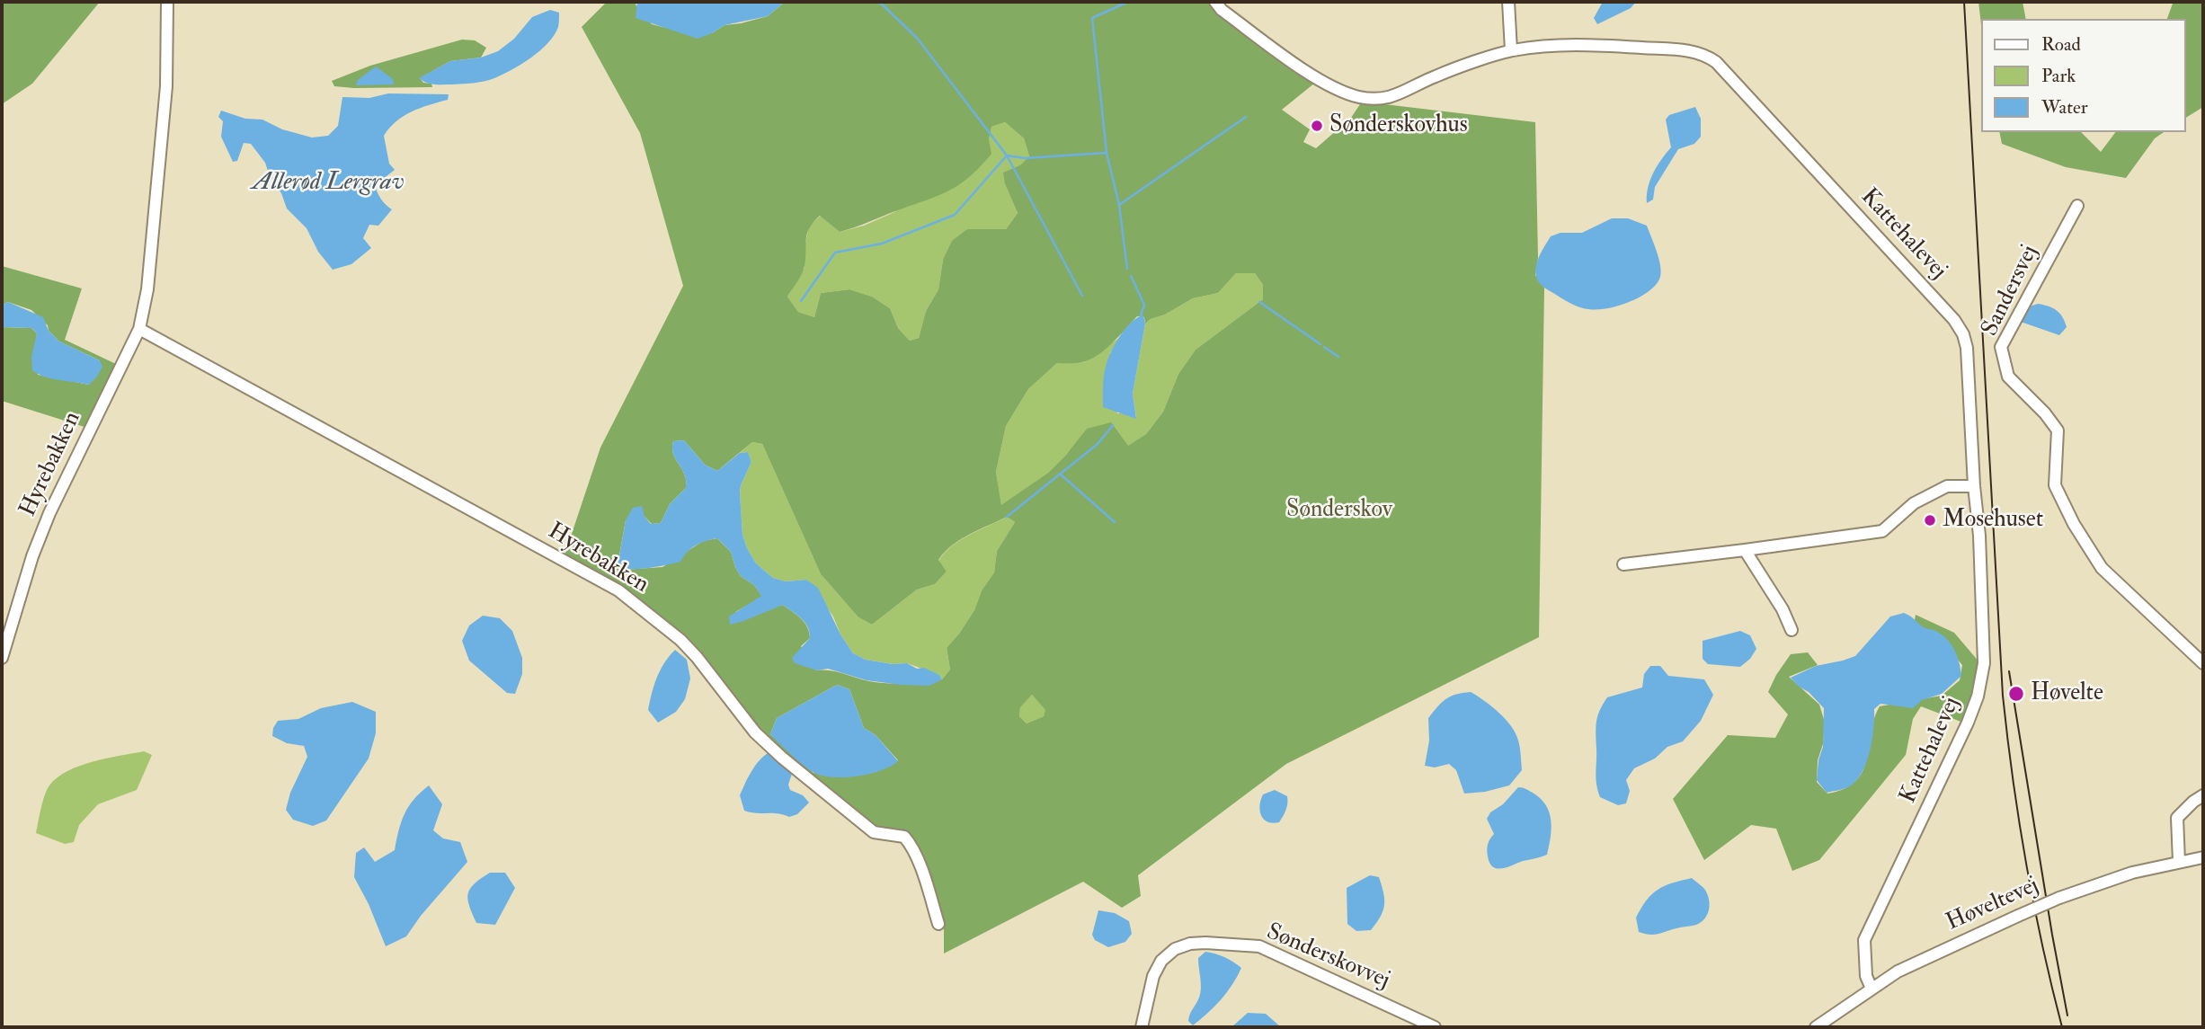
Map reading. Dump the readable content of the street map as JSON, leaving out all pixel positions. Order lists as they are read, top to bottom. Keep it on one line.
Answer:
{"streets":{"street":["Kattehalevej","Sandersvej","Hyrebakken","Høveltevej","Sønderskovvej"]},"crossings":[["Kattehalevej","Høveltevej"]],"water":["Allerød Lergrav"],"parks":["Sønderskov"],"places":["Sønderskovhus","Mosehuset","Høvelte"],"legend":["Road","Park","Water"]}
